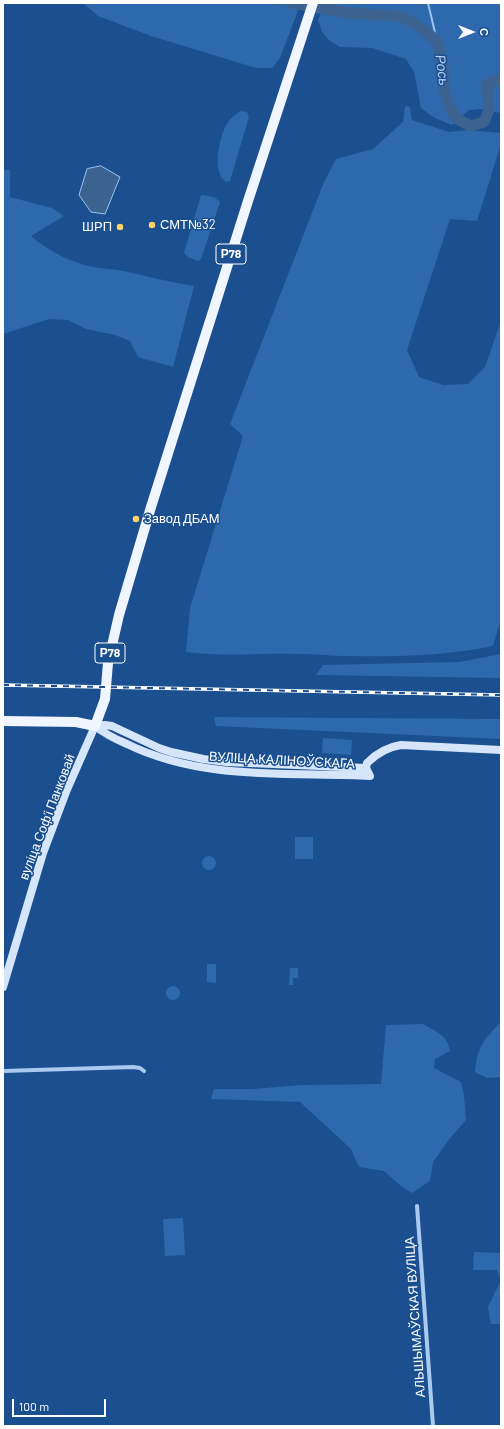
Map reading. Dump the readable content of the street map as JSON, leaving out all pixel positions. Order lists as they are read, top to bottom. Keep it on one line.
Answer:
{"streets":{"main road":["Р78"],"street":["ВУЛІЦА КАЛІНОЎСКАГА","вуліца Софʼі Панковай","АЛЬШЫМАЎСКАЯ ВУЛІЦА"]},"crossings":[["Р78","ВУЛІЦА КАЛІНОЎСКАГА"],["Р78","вуліца Софʼі Панковай"],["ВУЛІЦА КАЛІНОЎСКАГА","вуліца Софʼі Панковай"]],"water":["Рось"],"places":["СМТ№32","ШРП","Завод ДБАМ"],"scale_bar":"100 m","north":"right"}
